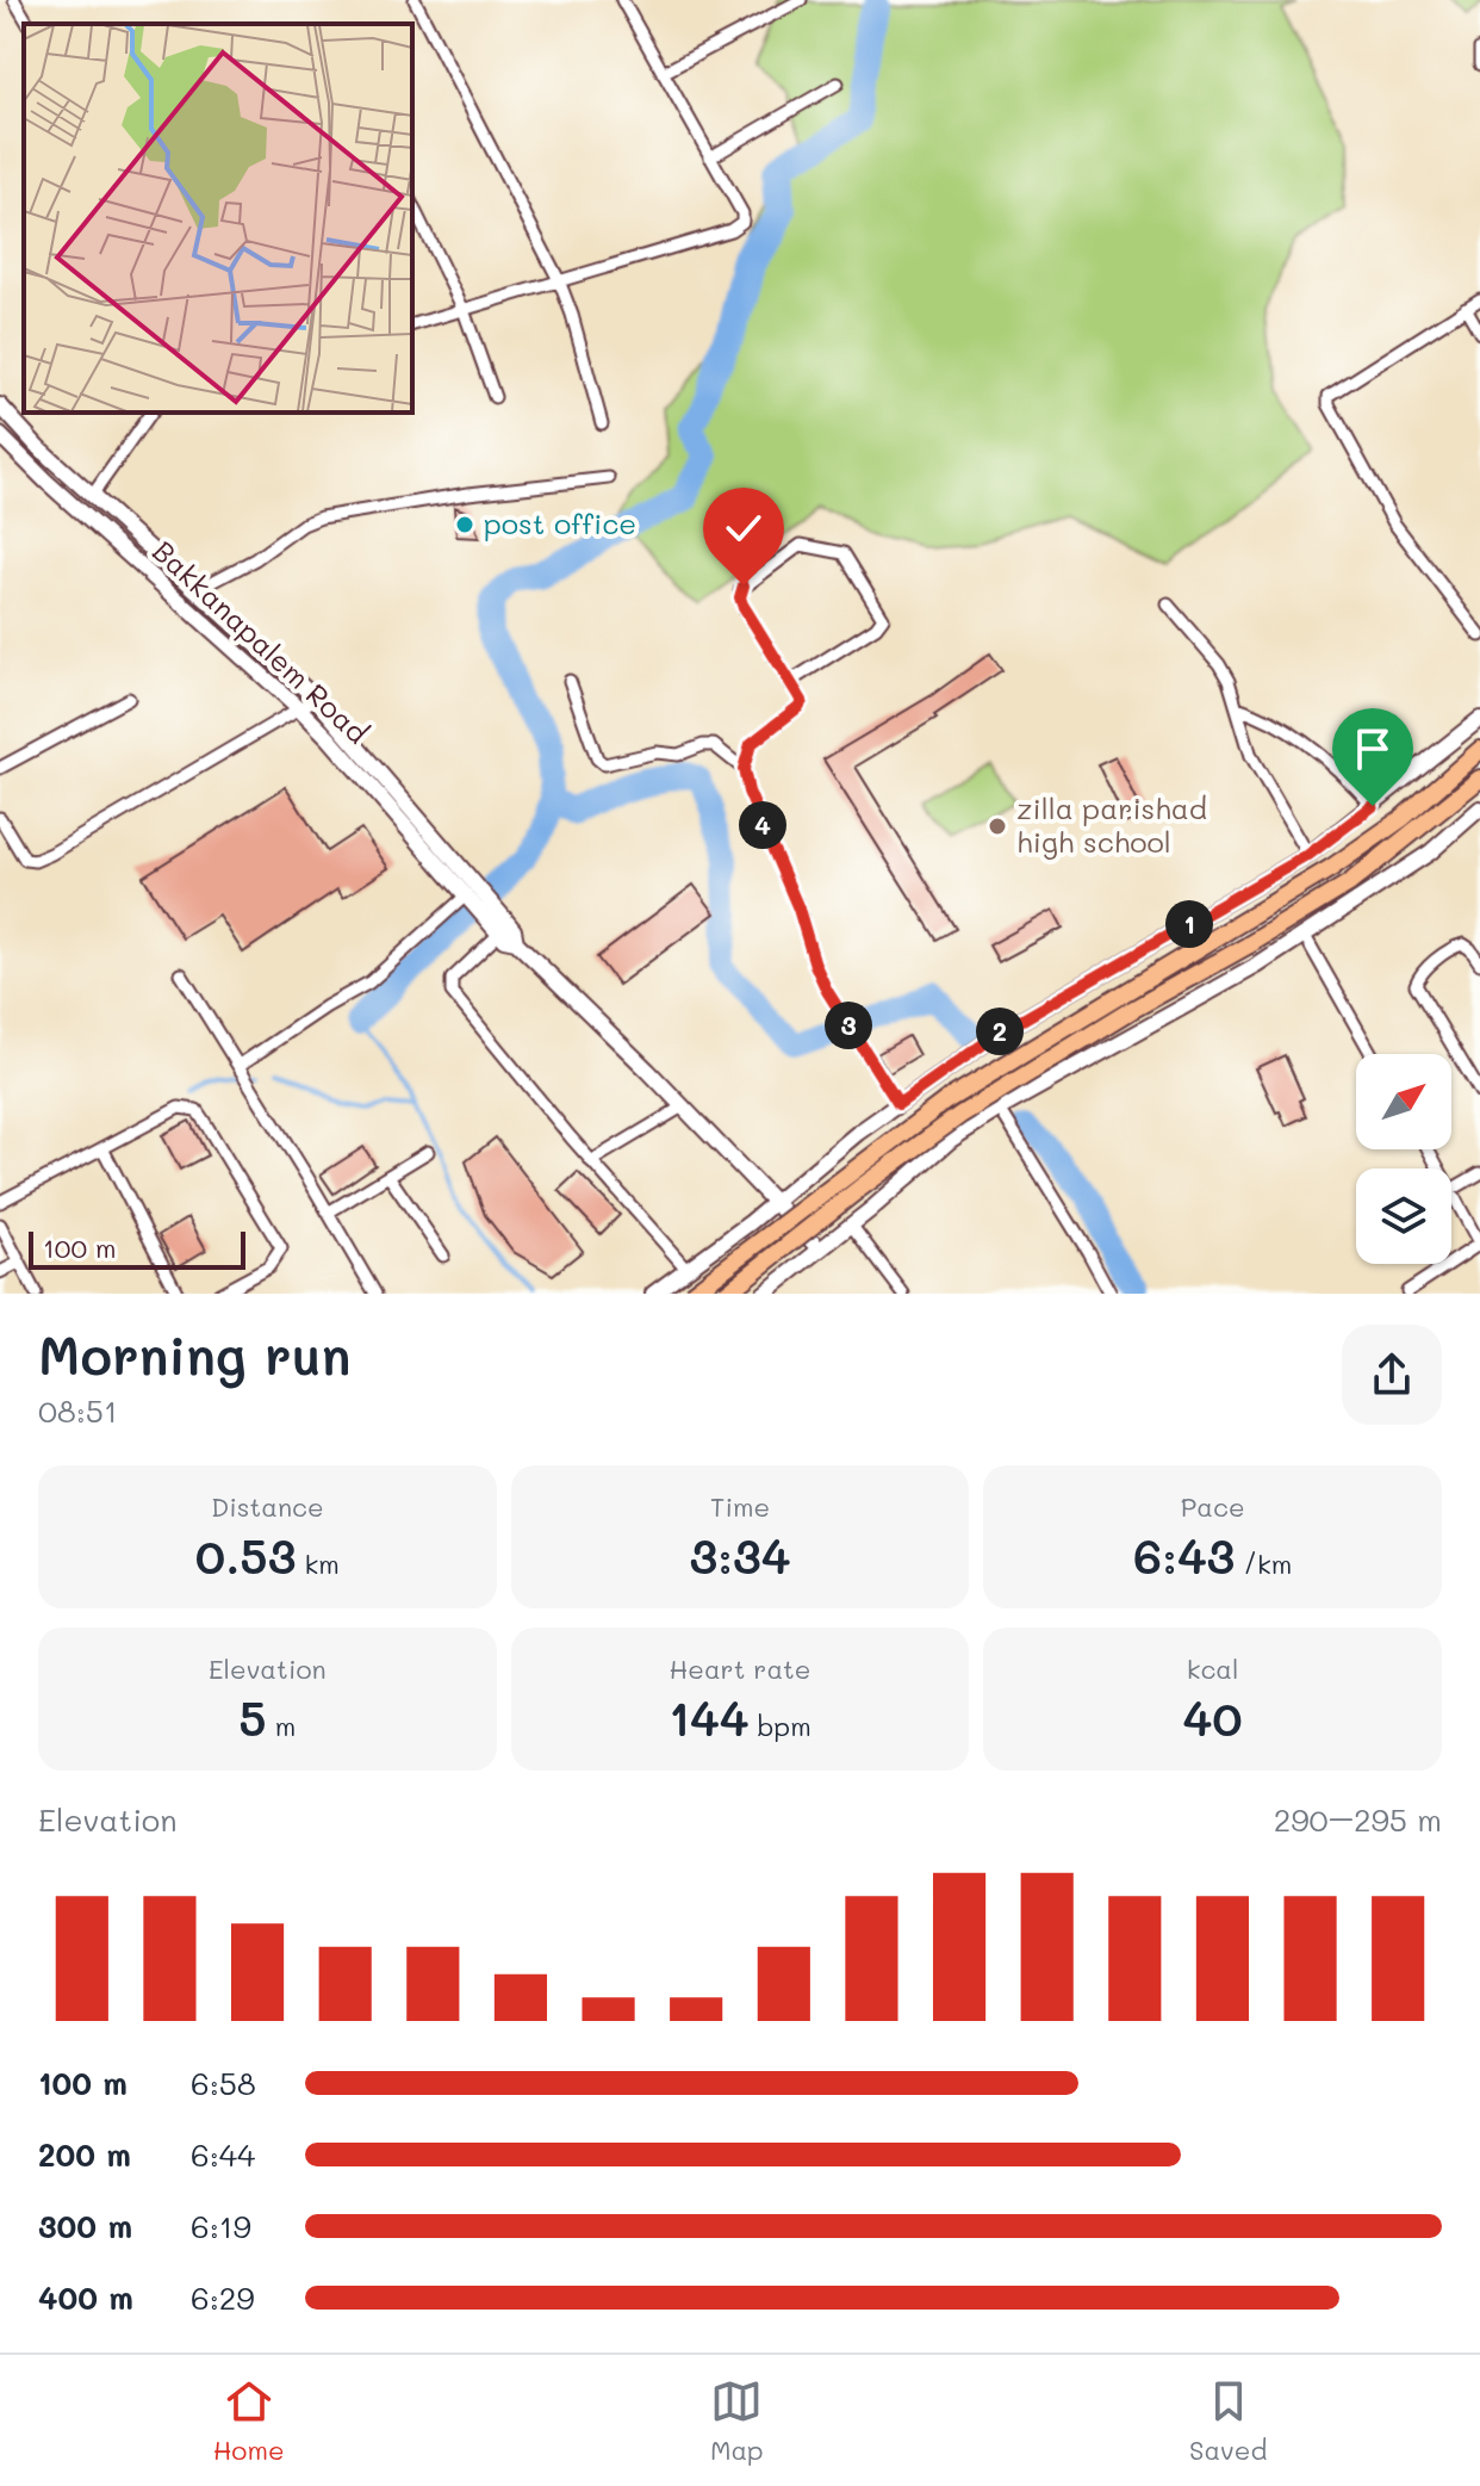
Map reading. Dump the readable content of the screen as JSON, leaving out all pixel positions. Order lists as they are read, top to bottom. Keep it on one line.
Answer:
{"streets":{"street":["Bakkanapalem Road"]},"places":["post office","zilla parishad high school"],"scale_bar":"100 m","north":"top right","page":{"pins":["4","1","3","2"],"scale":"100 m","heading":["Morning run","08:51"],"stats":[["Distance","0.53 km"],["Time","3:34"],["Pace","6:43 /km"],["Elevation","5 m"],["Heart rate","144 bpm"],["kcal","40"]],"chart":["Elevation","290–295 m"],"list":[{"name":"100 m","note":"6:58"},{"name":"200 m","note":"6:44"},{"name":"300 m","note":"6:19"},{"name":"400 m","note":"6:29"}],"tabs":["Home","Map","Saved"]}}
